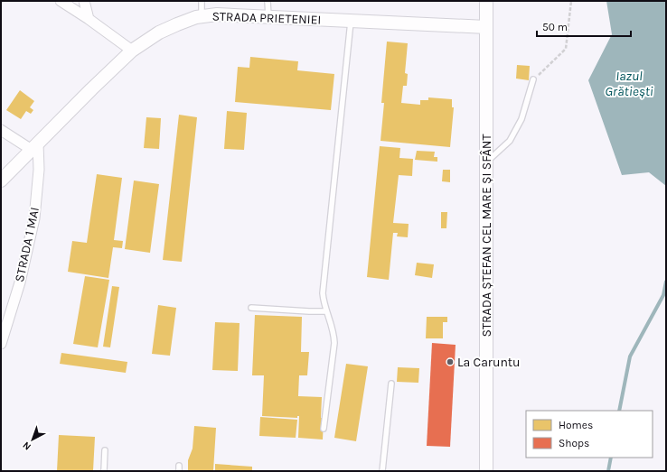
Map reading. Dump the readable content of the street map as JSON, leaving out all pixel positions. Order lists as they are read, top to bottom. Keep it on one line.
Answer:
{"streets":{"street":["STRADA PRIETENIEI","STRADA ȘTEFAN CEL MARE ȘI SFÂNT","STRADA 1 MAI"]},"crossings":[["STRADA PRIETENIEI","STRADA ȘTEFAN CEL MARE ȘI SFÂNT"],["STRADA PRIETENIEI","STRADA 1 MAI"]],"water":["Iazul Grătiești"],"places":["La Caruntu"],"legend":["Homes","Shops"],"scale_bar":"50 m","north":"bottom left"}
